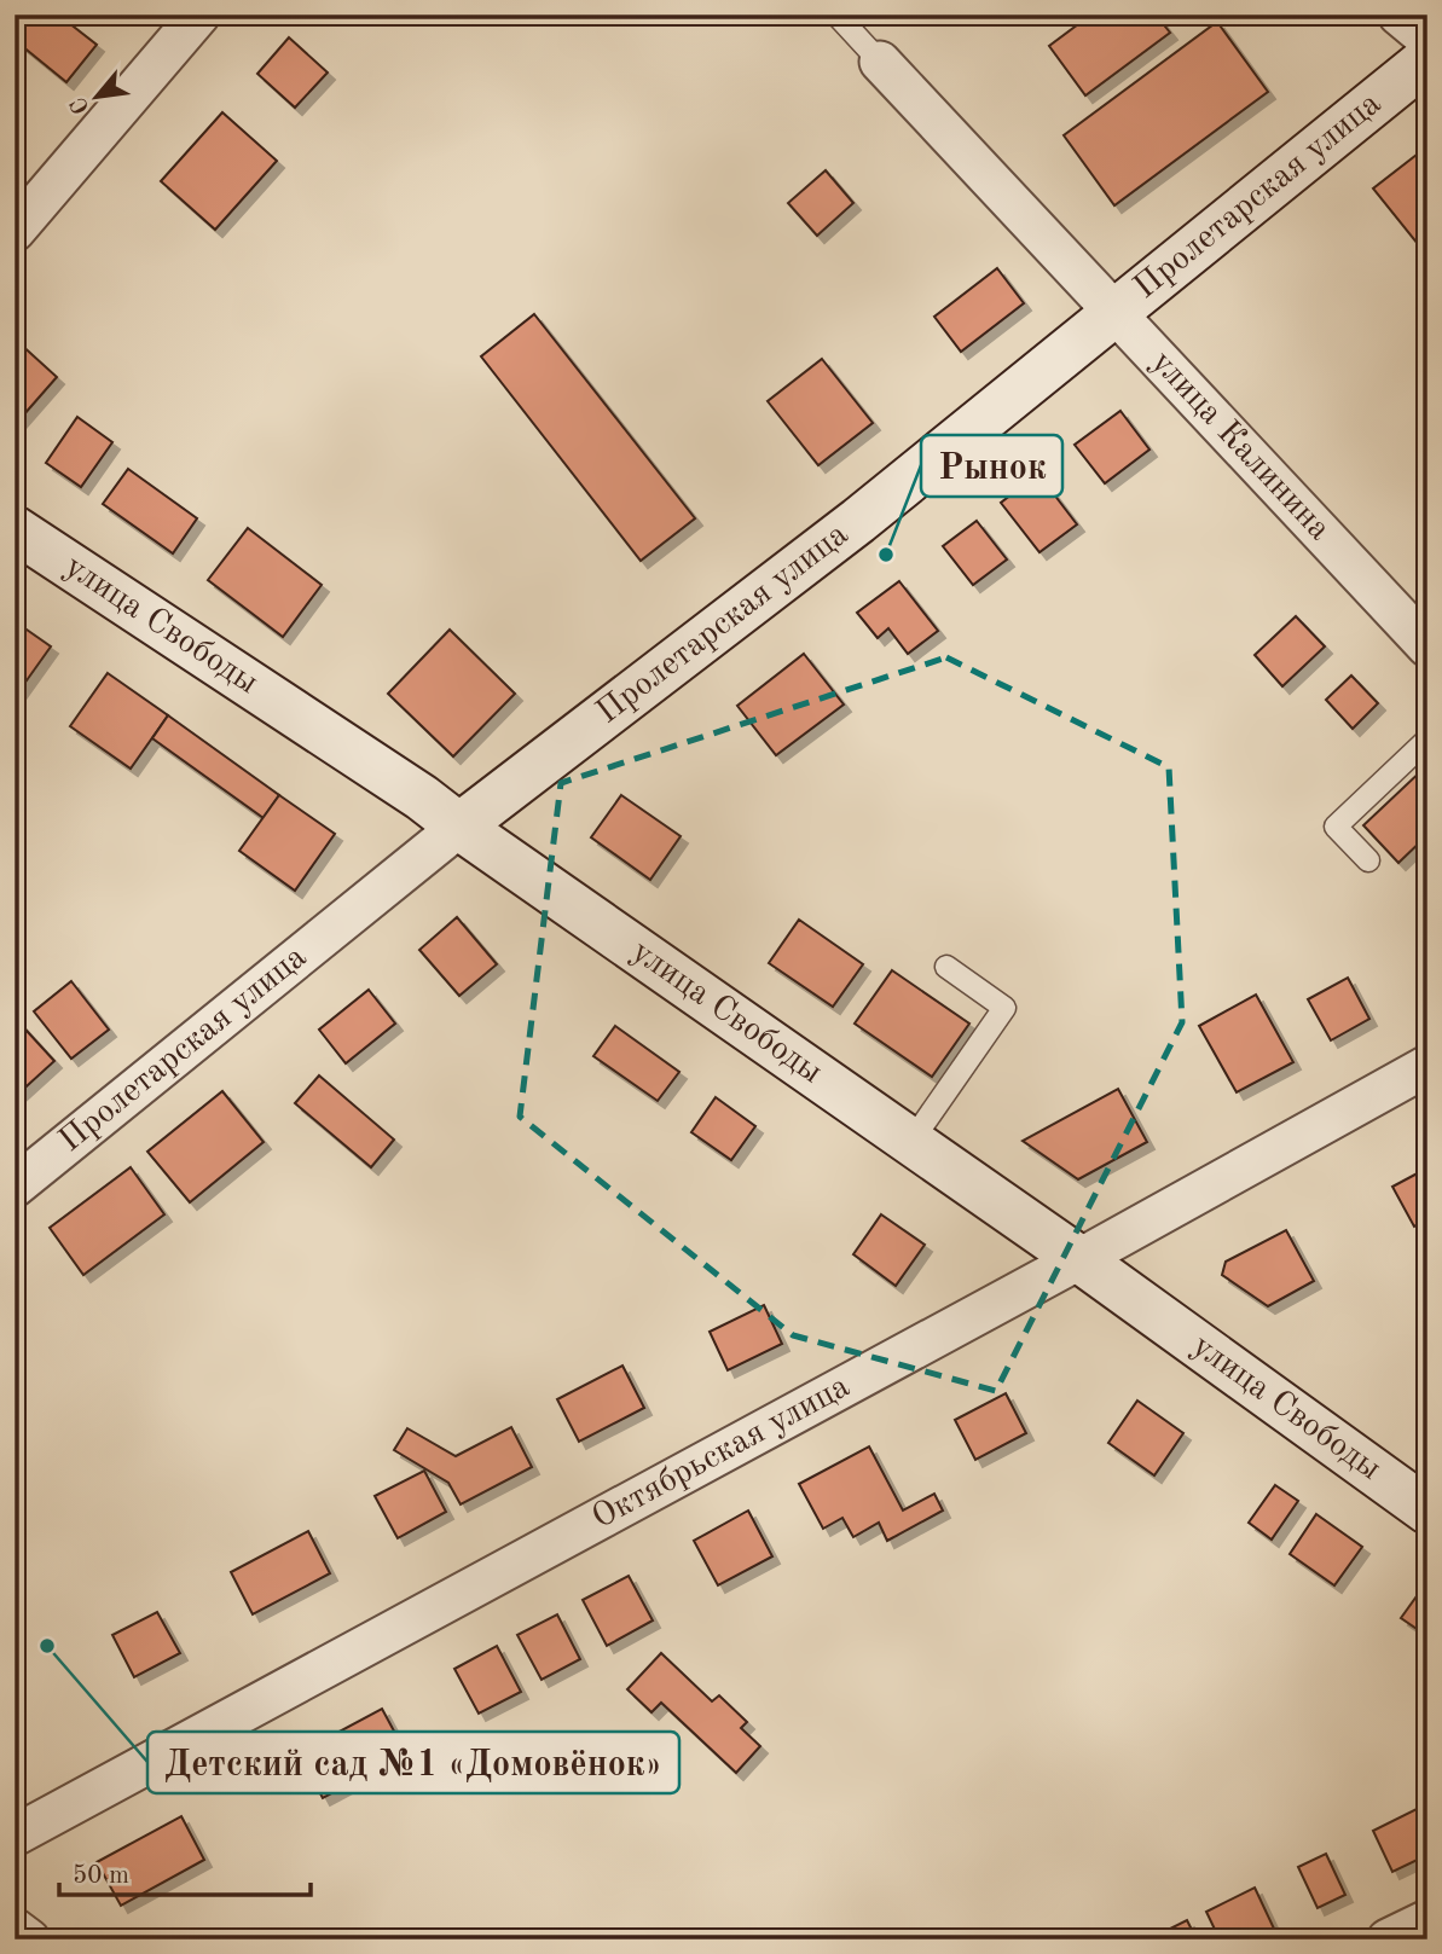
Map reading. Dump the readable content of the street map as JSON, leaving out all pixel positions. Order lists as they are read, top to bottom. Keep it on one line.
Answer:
{"streets":{"street":["Пролетарская улица","улица Калинина","улица Свободы","Октябрьская улица"]},"crossings":[["Пролетарская улица","улица Калинина"],["Пролетарская улица","улица Свободы"],["улица Свободы","Октябрьская улица"]],"places":["Рынок","Детский сад №1 «Домовёнок»"],"scale_bar":"50 m","north":"bottom left"}
